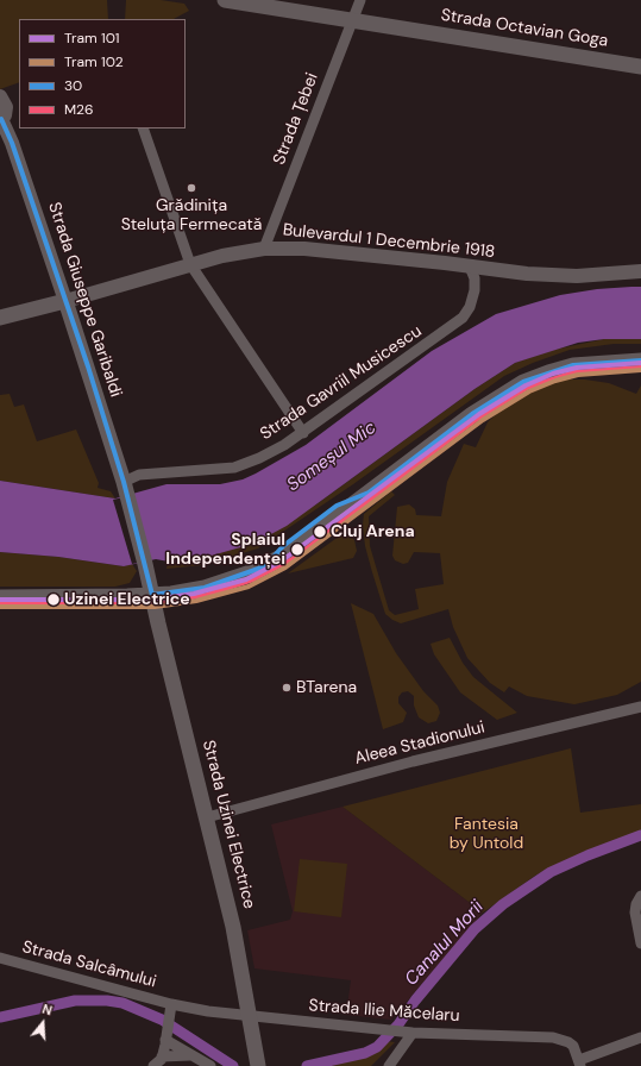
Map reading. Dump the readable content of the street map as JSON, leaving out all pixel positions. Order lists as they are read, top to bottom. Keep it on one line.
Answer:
{"streets":{"main road":["Strada Octavian Goga","Bulevardul 1 Decembrie 1918","Strada Giuseppe Garibaldi","Strada Uzinei Electrice"],"street":["Strada Țebei","Strada Gavriil Musicescu","Aleea Stadionului","Strada Salcâmului","Strada Ilie Măcelaru"]},"crossings":[["Strada Octavian Goga","Strada Țebei"],["Strada Țebei","Bulevardul 1 Decembrie 1918"],["Bulevardul 1 Decembrie 1918","Strada Giuseppe Garibaldi"],["Bulevardul 1 Decembrie 1918","Strada Gavriil Musicescu"],["Strada Giuseppe Garibaldi","Strada Gavriil Musicescu"],["Strada Giuseppe Garibaldi","Strada Uzinei Electrice"],["Aleea Stadionului","Strada Uzinei Electrice"],["Strada Uzinei Electrice","Strada Ilie Măcelaru"],["Strada Salcâmului","Strada Ilie Măcelaru"]],"water":["Someșul Mic","Canalul Morii"],"parks":["Fantesia by Untold"],"places":["Grădinița Steluța Fermecată","Cluj Arena","Splaiul Independenței","Uzinei Electrice","BTarena"],"lines":["transit line 30","tram line 101","transit line M26","tram line 102"],"legend":["Tram 101","Tram 102","30","M26"],"north":"top"}
